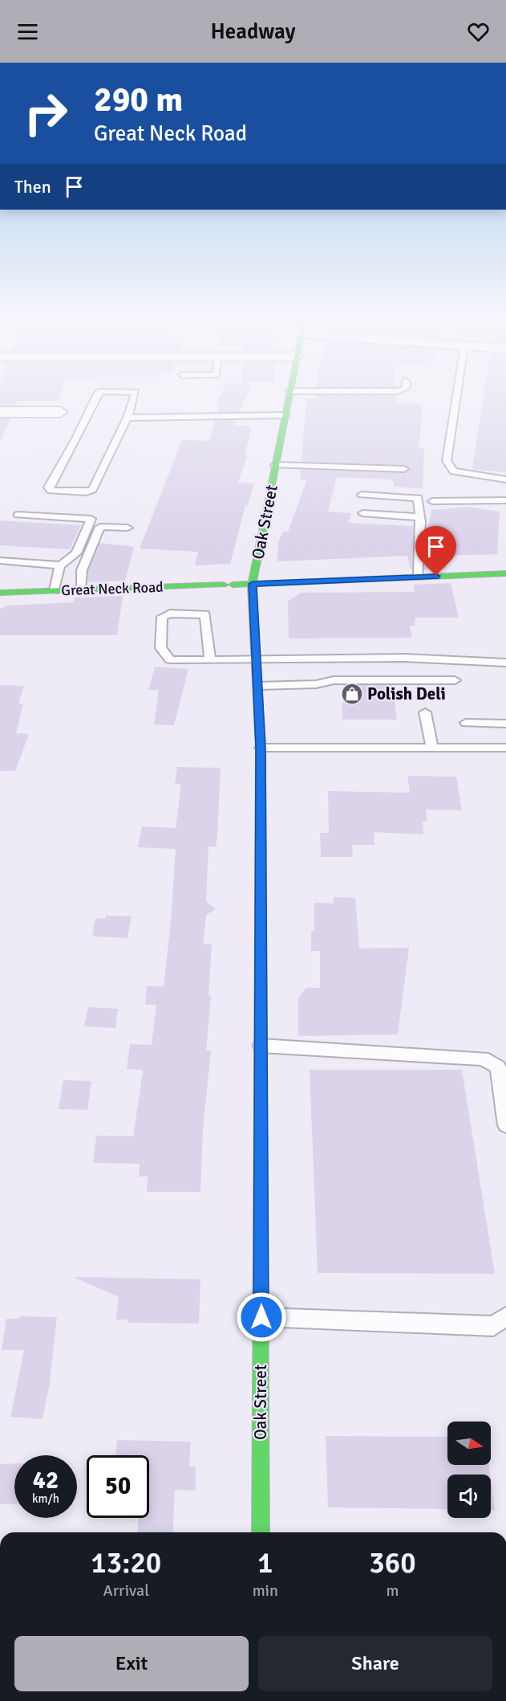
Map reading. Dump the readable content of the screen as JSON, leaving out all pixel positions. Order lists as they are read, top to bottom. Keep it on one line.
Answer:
{"streets":{"main road":["Oak Street","Great Neck Road"]},"crossings":[["Oak Street","Great Neck Road"]],"places":{"shop":["Polish Deli"]},"north":"right","page":{"header":"Headway","turn":["290 m","Great Neck Road"],"then":"Then","speed":"42 km/h","limit":"50","eta":["13:20","Arrival","1","min","360","m"],"buttons":["Exit","Share"]}}
